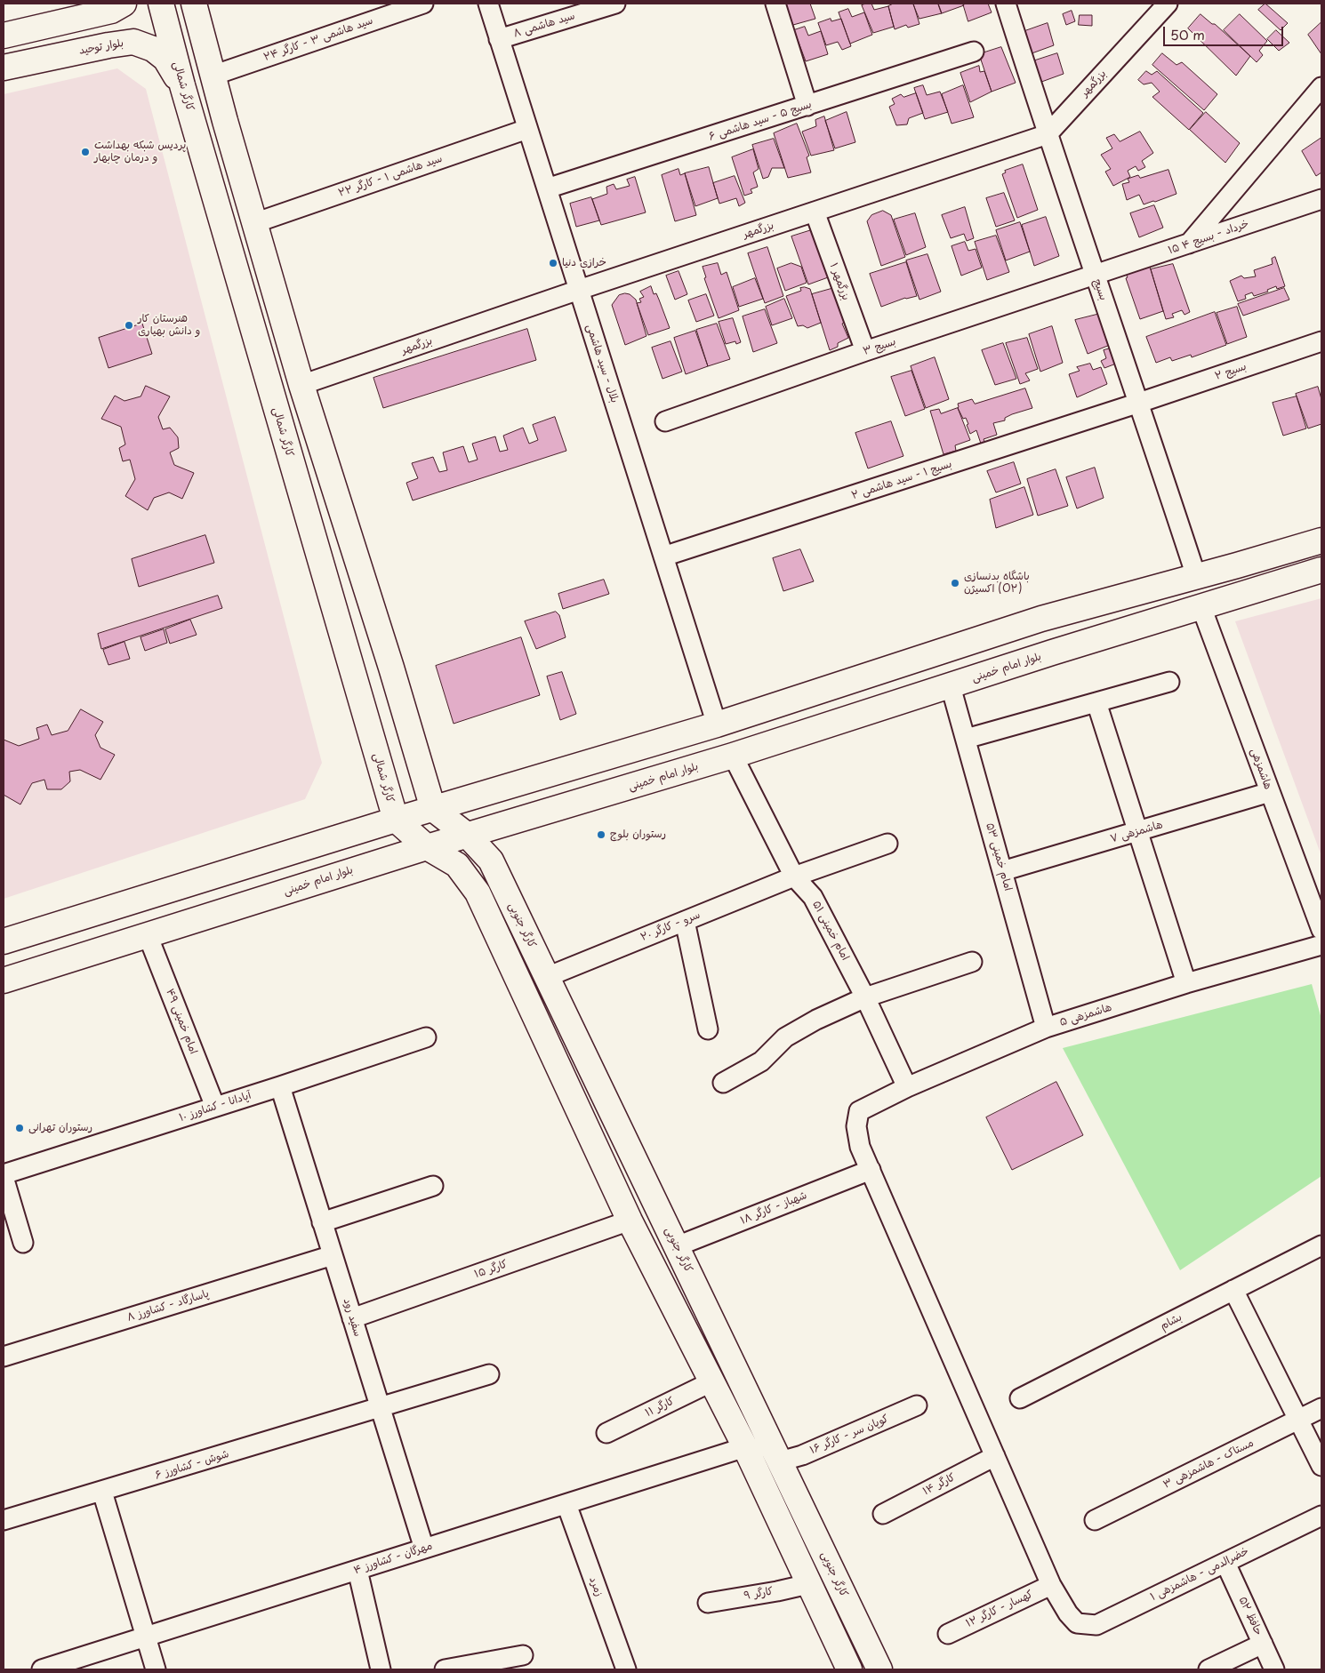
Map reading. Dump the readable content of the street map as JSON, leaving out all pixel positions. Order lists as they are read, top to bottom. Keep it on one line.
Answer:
{"streets":{"main road":["بلوار توحید","کارگر شمالی","بلوار امام خمینی","کارگر جنوبی"],"street":["سید هاشمی ۸","سید هاشمی ۳ - کارگر ۲۴","بزرگمهر","بسیج ۵ - سید هاشمی ۶","سید هاشمی ۱ - کارگر ۲۲","۱۵ خرداد - بسیج ۴","بزرگمهر ۱","بسیج","بسیج ۳","بلال - سید هاشمی","بسیج ۲","بسیج ۱ - سید هاشمی ۲","هاشمزهی","هاشمزهی ۷","امام خمینی ۵۳","سرو - کارگر ۲۰","امام خمینی ۵۱","هاشمزهی ۵","امام خمینی ۴۹","آپادانا - کشاورز ۱۰","شهباز - کارگر ۱۸","کارگر ۱۵","پاسارگاد - کشاورز ۸","سفید رود","بشام","کارگر ۱۱","کوپان سر - کارگر ۱۶","مستاک - هاشمزهی ۳","شوش - کشاورز ۶","کارگر ۱۴","مهرگان - کشاورز ۴","خضرالدمی - هاشمزهی ۱","زمرد","کارگر ۹","کهسار - کارگر ۱۲","حافظ ۵۲"]},"crossings":[["سید هاشمی ۸","بلال - سید هاشمی"],["بلوار توحید","کارگر شمالی"],["بزرگمهر","بزرگمهر ۱"],["بزرگمهر","بسیج"],["بزرگمهر","بلال - سید هاشمی"],["بسیج ۵ - سید هاشمی ۶","بلال - سید هاشمی"],["سید هاشمی ۱ - کارگر ۲۲","بلال - سید هاشمی"],["۱۵ خرداد - بسیج ۴","بسیج"],["۱۵ خرداد - بسیج ۴","بسیج ۳"],["بزرگمهر ۱","بسیج ۳"],["بسیج","بسیج ۳"],["بسیج","بسیج ۲"],["بسیج","بسیج ۱ - سید هاشمی ۲"],["بلال - سید هاشمی","بسیج ۱ - سید هاشمی ۲"],["بسیج ۲","بسیج ۱ - سید هاشمی ۲"],["بلوار امام خمینی","هاشمزهی"],["بلوار امام خمینی","امام خمینی ۵۳"],["بلوار امام خمینی","کارگر جنوبی"],["بلوار امام خمینی","امام خمینی ۵۱"],["بلوار امام خمینی","امام خمینی ۴۹"],["هاشمزهی","هاشمزهی ۷"],["هاشمزهی ۷","امام خمینی ۵۳"],["امام خمینی ۵۳","هاشمزهی ۵"],["کارگر جنوبی","سرو - کارگر ۲۰"],["کارگر جنوبی","شهباز - کارگر ۱۸"],["کارگر جنوبی","کوپان سر - کارگر ۱۶"],["سرو - کارگر ۲۰","امام خمینی ۵۱"],["امام خمینی ۵۱","هاشمزهی ۵"],["هاشمزهی ۵","شهباز - کارگر ۱۸"],["امام خمینی ۴۹","آپادانا - کشاورز ۱۰"],["آپادانا - کشاورز ۱۰","سفید رود"],["کارگر ۱۵","سفید رود"],["پاسارگاد - کشاورز ۸","سفید رود"],["سفید رود","شوش - کشاورز ۶"],["سفید رود","مهرگان - کشاورز ۴"],["مهرگان - کشاورز ۴","زمرد"],["خضرالدمی - هاشمزهی ۱","کهسار - کارگر ۱۲"],["خضرالدمی - هاشمزهی ۱","حافظ ۵۲"]],"places":["پردیس شبکه بهداشت و درمان چابهار","خرازی دنیا","هنرستان کار و دانش بهیاری","باشگاه بدنسازی اکسیژن (O۲)","رستوران بلوچ","رستوران تهرانی"],"scale_bar":"50 m"}
